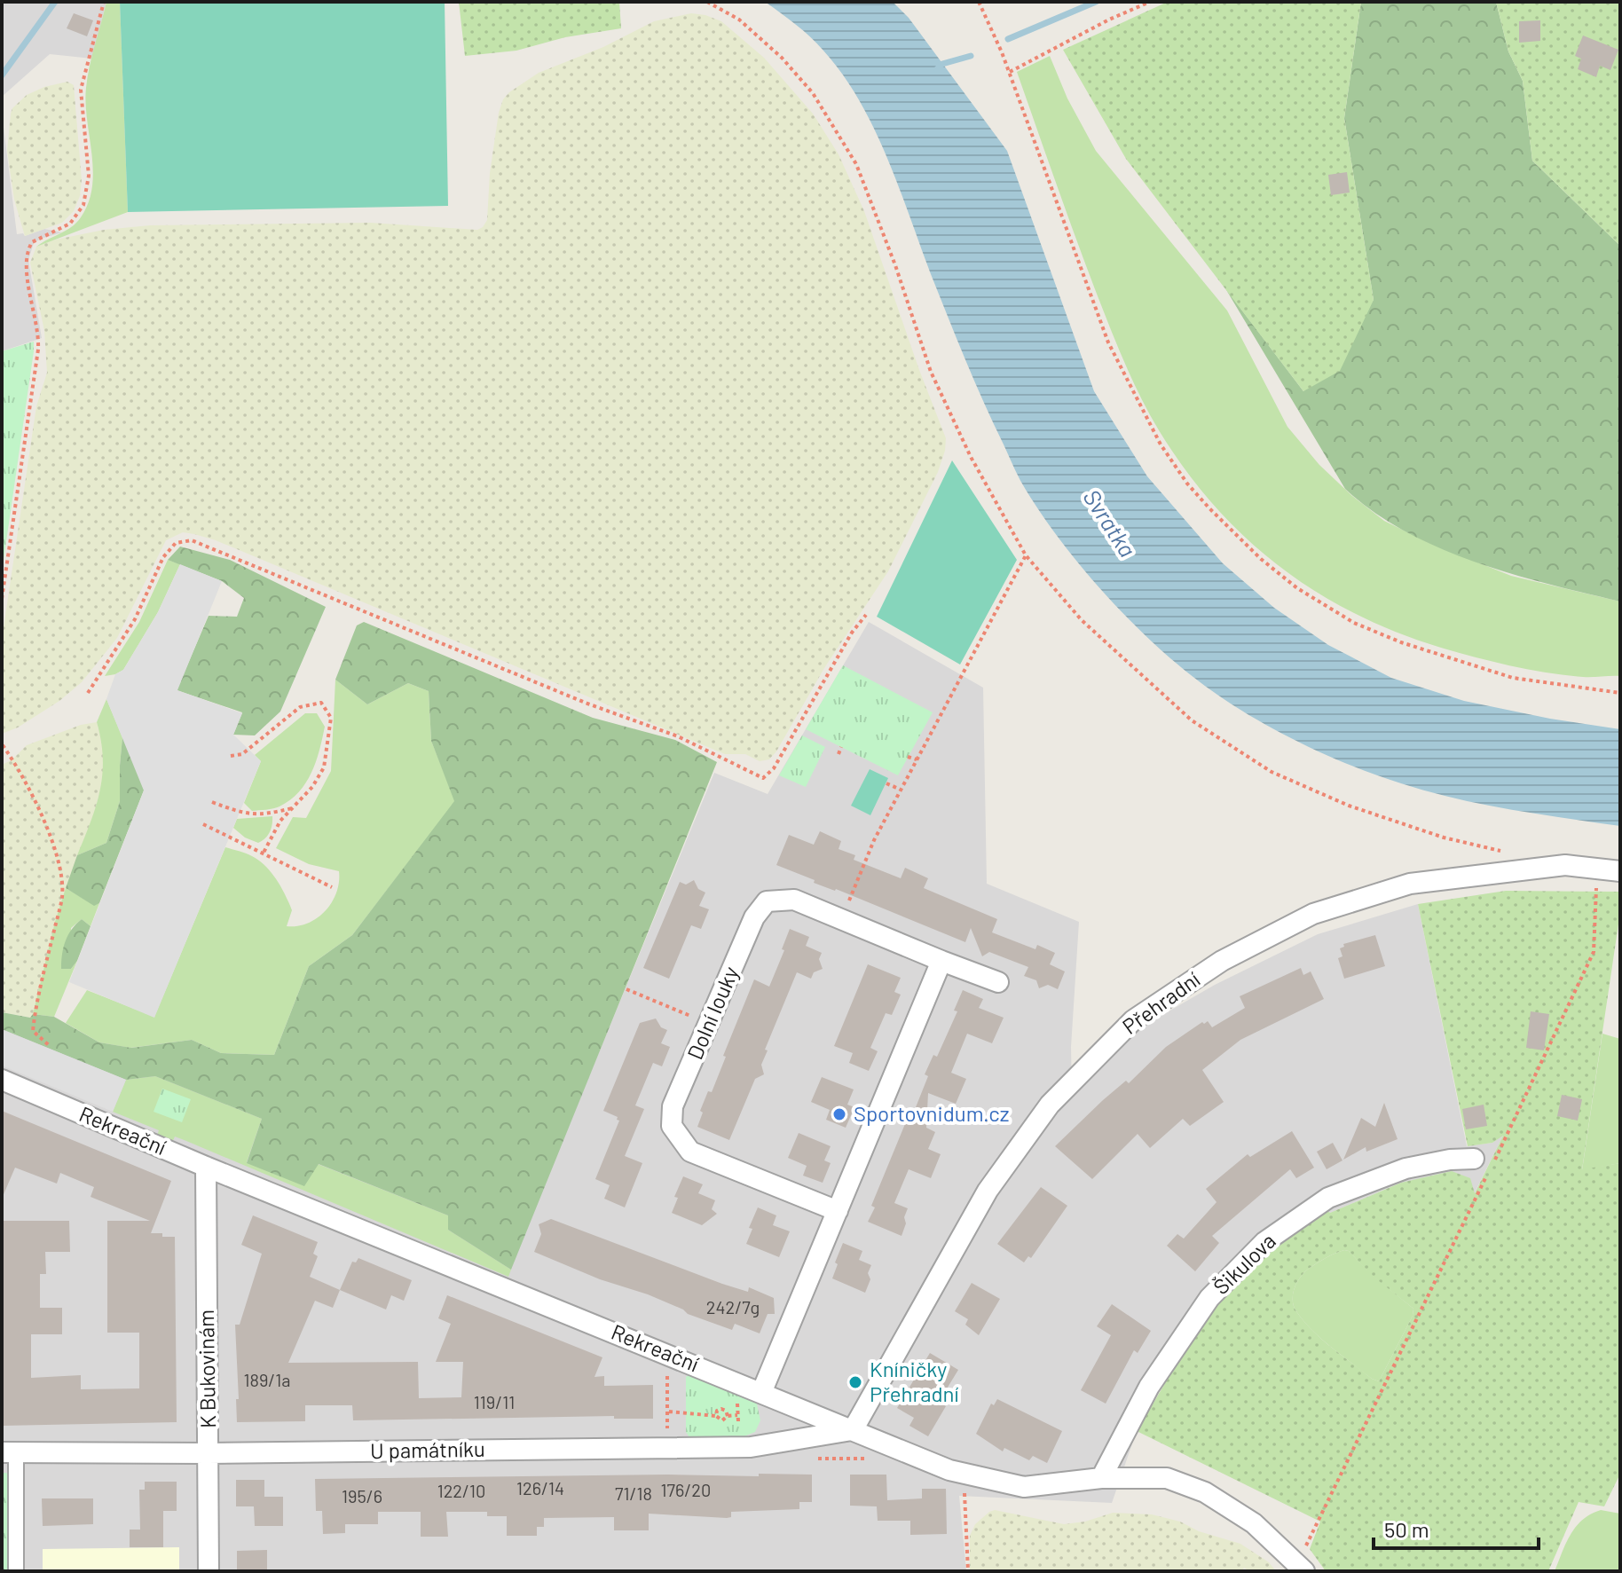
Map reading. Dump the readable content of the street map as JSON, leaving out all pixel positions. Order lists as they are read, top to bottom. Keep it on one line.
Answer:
{"streets":{"street":["Přehradní","Dolní louky","Rekreační","Šikulova","K Bukovinám","U památníku"]},"crossings":[["Přehradní","Rekreační"],["Přehradní","U památníku"],["Rekreační","Šikulova"],["Rekreační","K Bukovinám"],["Rekreační","U památníku"],["K Bukovinám","U památníku"]],"water":["Svratka"],"places":["Sportovnidum.cz","Kníničky Přehradní"],"house_numbers":["242/7g","189/1a","119/11","126/14","176/20","122/10","71/18","195/6"],"scale_bar":"50 m"}
